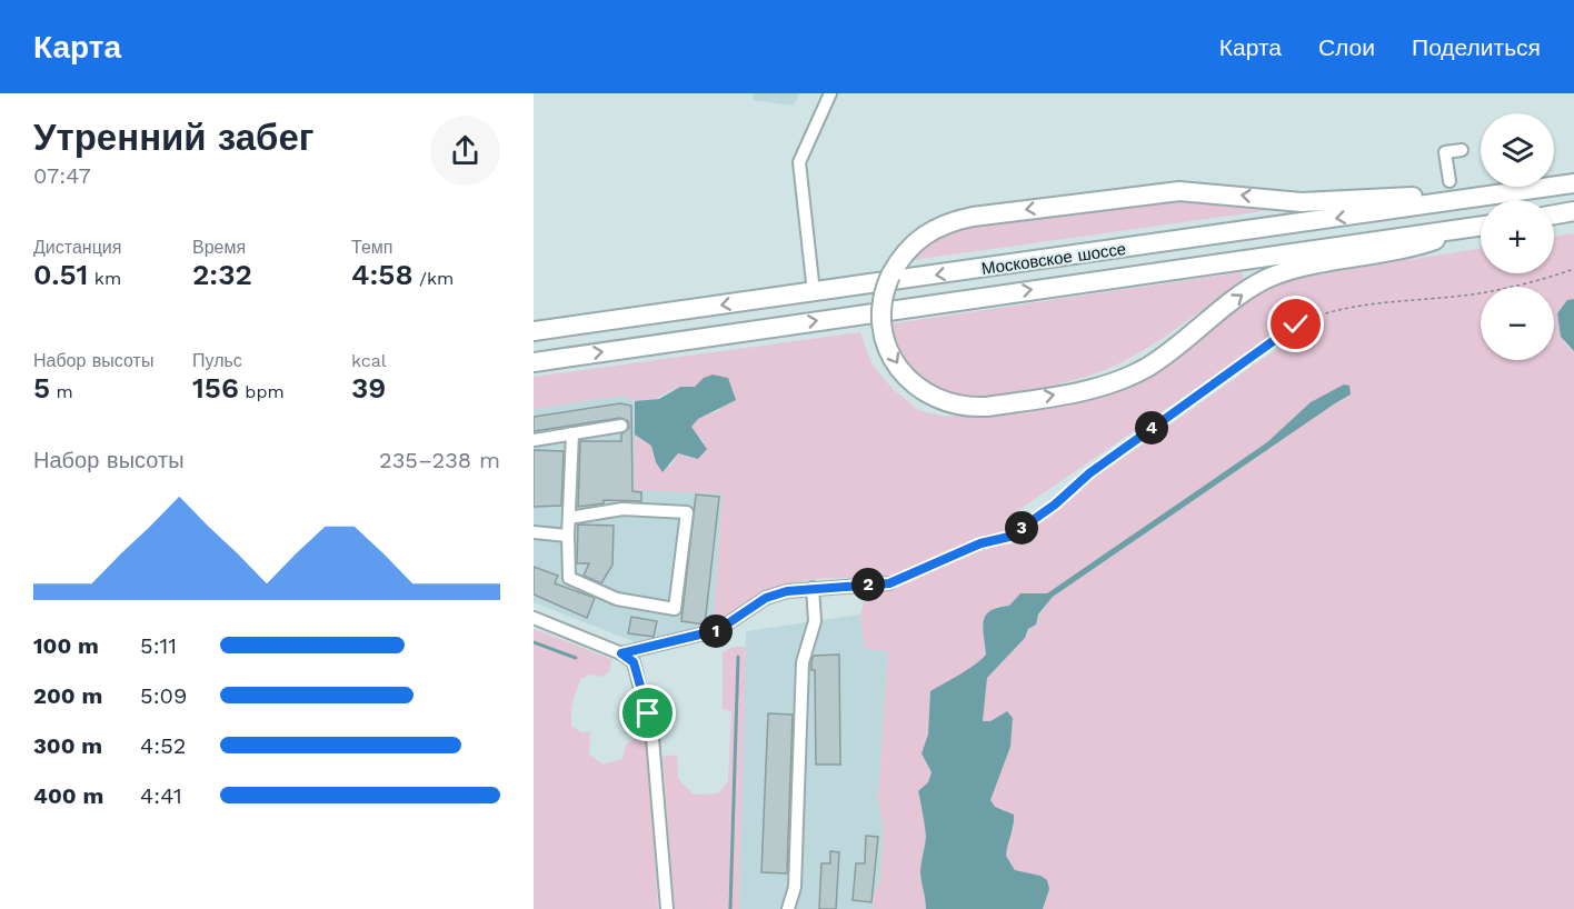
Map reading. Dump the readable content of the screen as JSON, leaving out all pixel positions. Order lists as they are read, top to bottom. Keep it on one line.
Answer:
{"streets":{"highway":["Московское шоссе"]},"page":{"header":"Карта","nav":["Карта","Слои","Поделиться"],"heading":["Утренний забег","07:47"],"map_buttons":["+","−"],"stats":[["Дистанция","0.51 km"],["Время","2:32"],["Темп","4:58 /km"],["Набор высоты","5 m"],["Пульс","156 bpm"],["kcal","39"]],"pins":["4","3","2","1"],"chart":["Набор высоты","235–238 m"],"list":[{"name":"100 m","note":"5:11"},{"name":"200 m","note":"5:09"},{"name":"300 m","note":"4:52"},{"name":"400 m","note":"4:41"}]}}
